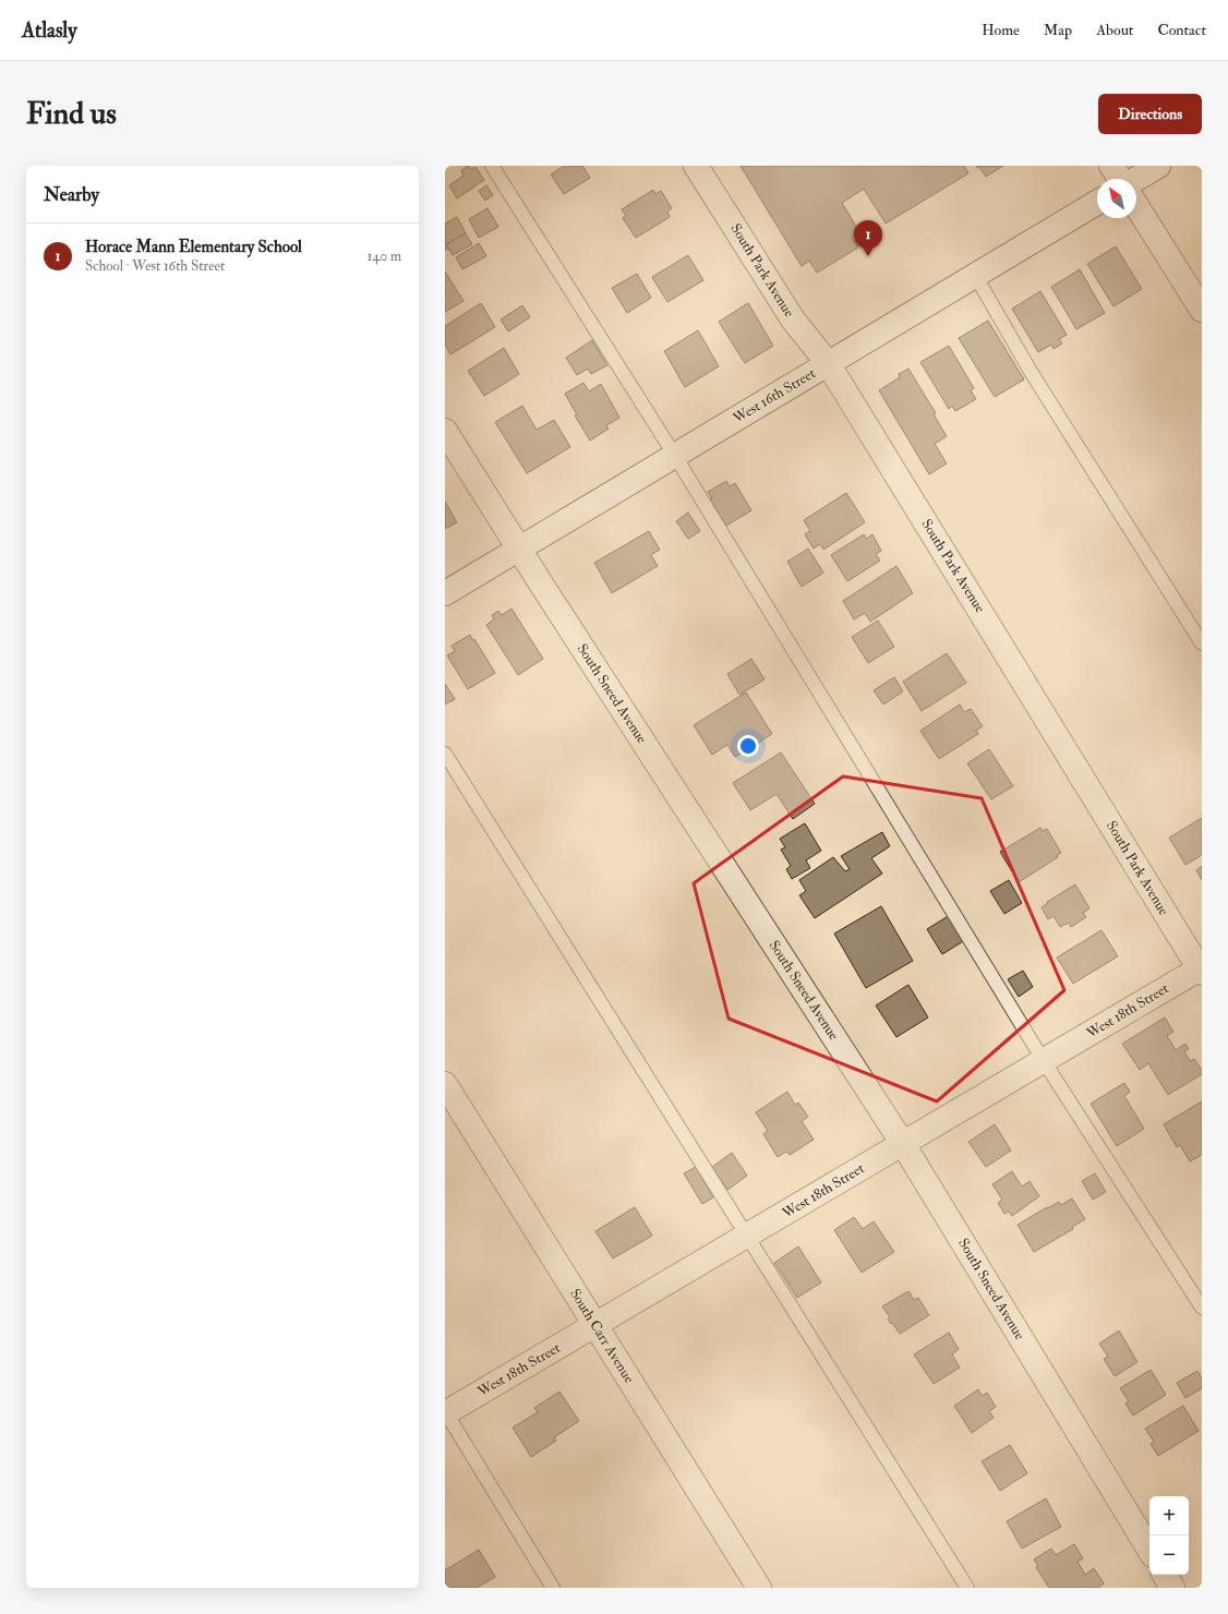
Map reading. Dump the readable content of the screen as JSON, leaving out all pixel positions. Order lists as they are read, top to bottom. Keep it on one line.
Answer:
{"streets":{"street":["South Park Avenue","West 16th Street","South Sneed Avenue","West 18th Street","South Carr Avenue"]},"crossings":[["South Park Avenue","West 16th Street"],["South Park Avenue","West 18th Street"],["West 16th Street","South Sneed Avenue"],["South Sneed Avenue","West 18th Street"],["West 18th Street","South Carr Avenue"]],"north":"top left","page":{"header":"Atlasly","nav":["Home","Map","About","Contact"],"buttons":"Directions","title":"Find us","heading":"Nearby","pins":"1","list":[{"mark":"1","name":"Horace Mann Elementary School","note":"School · West 16th Street","value":"140 m"}],"map_buttons":["+","−"]}}
